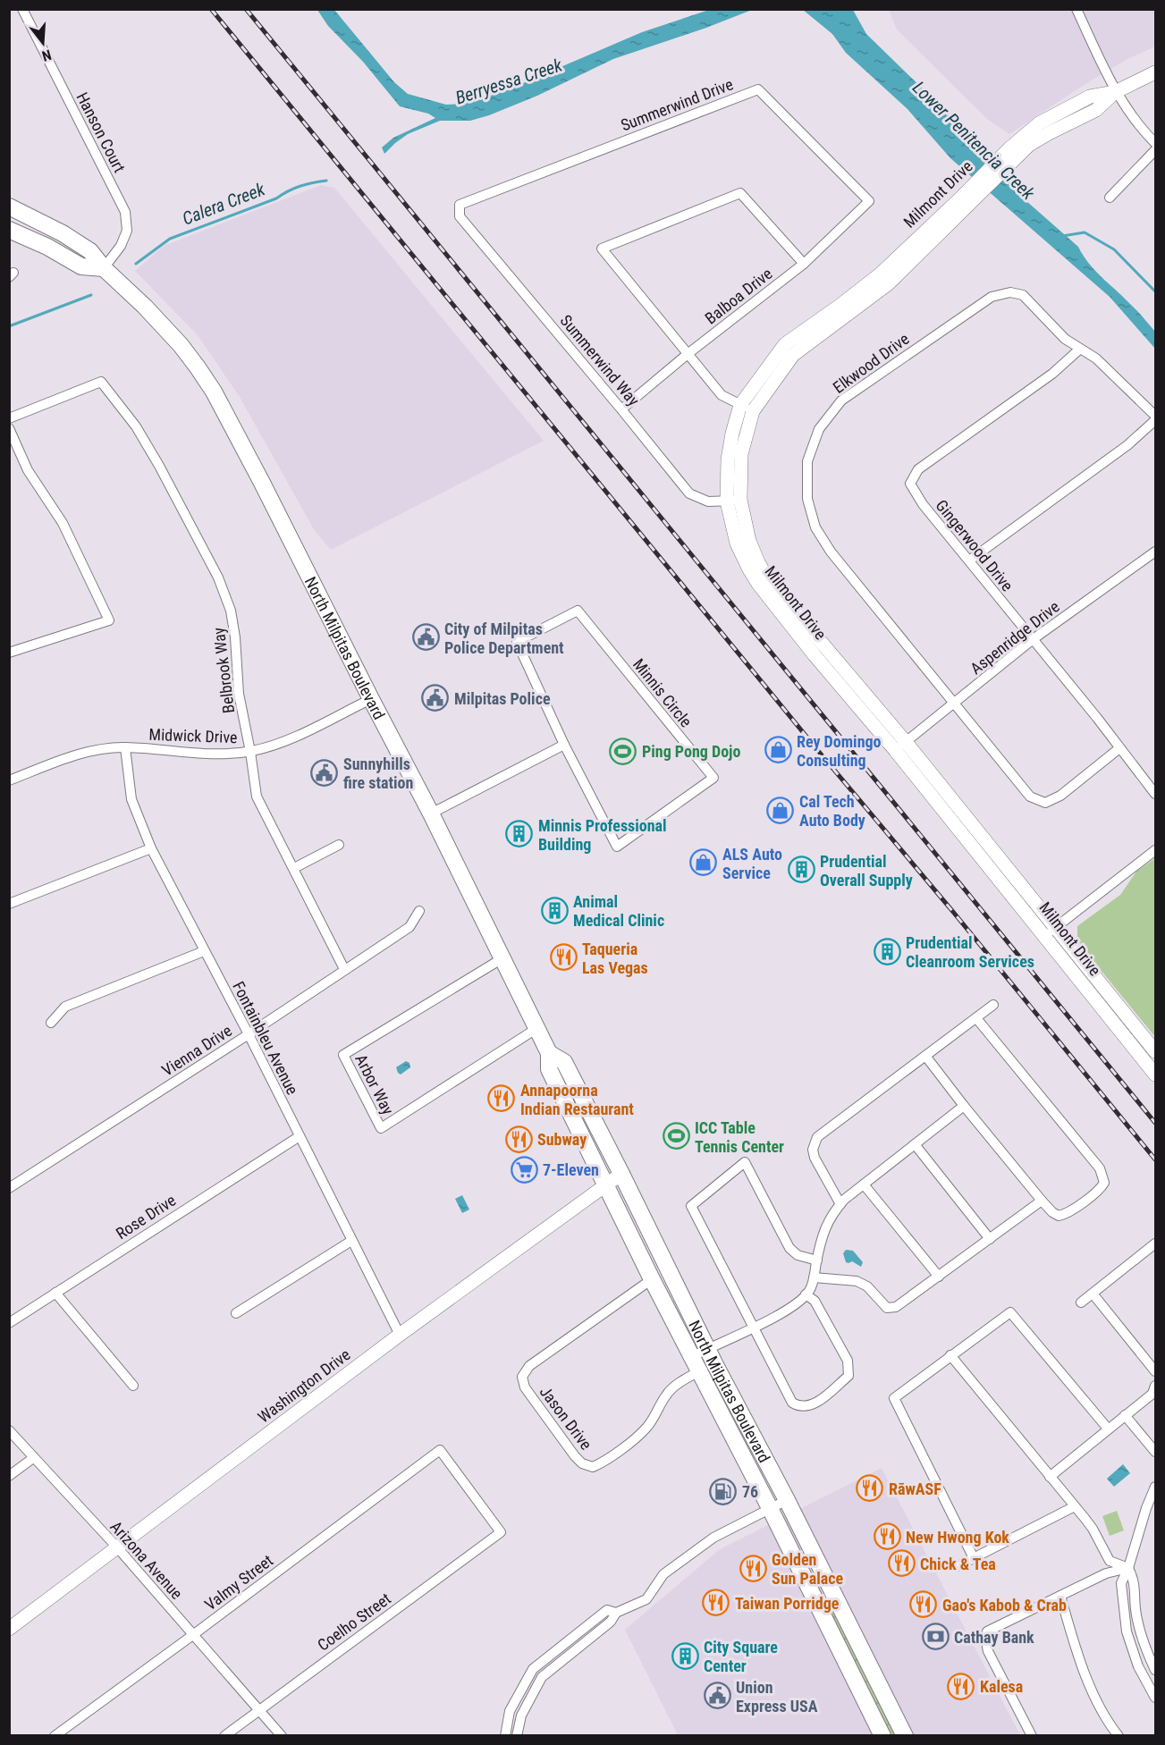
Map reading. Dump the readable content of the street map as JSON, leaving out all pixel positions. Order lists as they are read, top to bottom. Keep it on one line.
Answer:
{"streets":{"main road":["North Milpitas Boulevard"],"street":["Summerwind Drive","Hanson Court","Milmont Drive","Balboa Drive","Summerwind Way","Elkwood Drive","Gingerwood Drive","Aspenridge Drive","Belbrook Way","Minnis Circle","Midwick Drive","Fontainbleu Avenue","Vienna Drive","Arbor Way","Rose Drive","Washington Drive","Jason Drive","Arizona Avenue","Valmy Street","Coelho Street"]},"crossings":[["Summerwind Drive","Balboa Drive"],["Summerwind Drive","Summerwind Way"],["Hanson Court","North Milpitas Boulevard"],["Milmont Drive","Summerwind Way"],["Milmont Drive","Aspenridge Drive"],["Balboa Drive","Summerwind Way"],["Elkwood Drive","Gingerwood Drive"],["Elkwood Drive","Aspenridge Drive"],["Gingerwood Drive","Aspenridge Drive"],["North Milpitas Boulevard","Midwick Drive"],["North Milpitas Boulevard","Arbor Way"],["North Milpitas Boulevard","Washington Drive"],["North Milpitas Boulevard","Jason Drive"],["Belbrook Way","Midwick Drive"],["Belbrook Way","Vienna Drive"],["Midwick Drive","Fontainbleu Avenue"],["Fontainbleu Avenue","Vienna Drive"],["Fontainbleu Avenue","Rose Drive"],["Fontainbleu Avenue","Washington Drive"],["Washington Drive","Arizona Avenue"],["Arizona Avenue","Valmy Street"],["Arizona Avenue","Coelho Street"],["Valmy Street","Coelho Street"]],"water":["Berryessa Creek","Lower Penitencia Creek","Calera Creek"],"places":{"public building":["City of Milpitas Police Department","Milpitas Police","Sunnyhills fire station","Union Express USA"],"shop":["Rey Domingo Consulting","Cal Tech Auto Body","ALS Auto Service"],"sports":["Ping Pong Dojo","ICC Table Tennis Center"],"building":["Minnis Professional Building","Prudential Overall Supply","Animal Medical Clinic","Prudential Cleanroom Services","City Square Center"],"restaurant":["Taqueria Las Vegas","Annapoorna Indian Restaurant","Subway","RāwASF","New Hwong Kok","Chick & Tea","Golden Sun Palace","Taiwan Porridge","Gao's Kabob & Crab","Kalesa"],"supermarket":["7-Eleven"],"fuel station":["76"],"bank":["Cathay Bank"]},"north":"bottom"}
